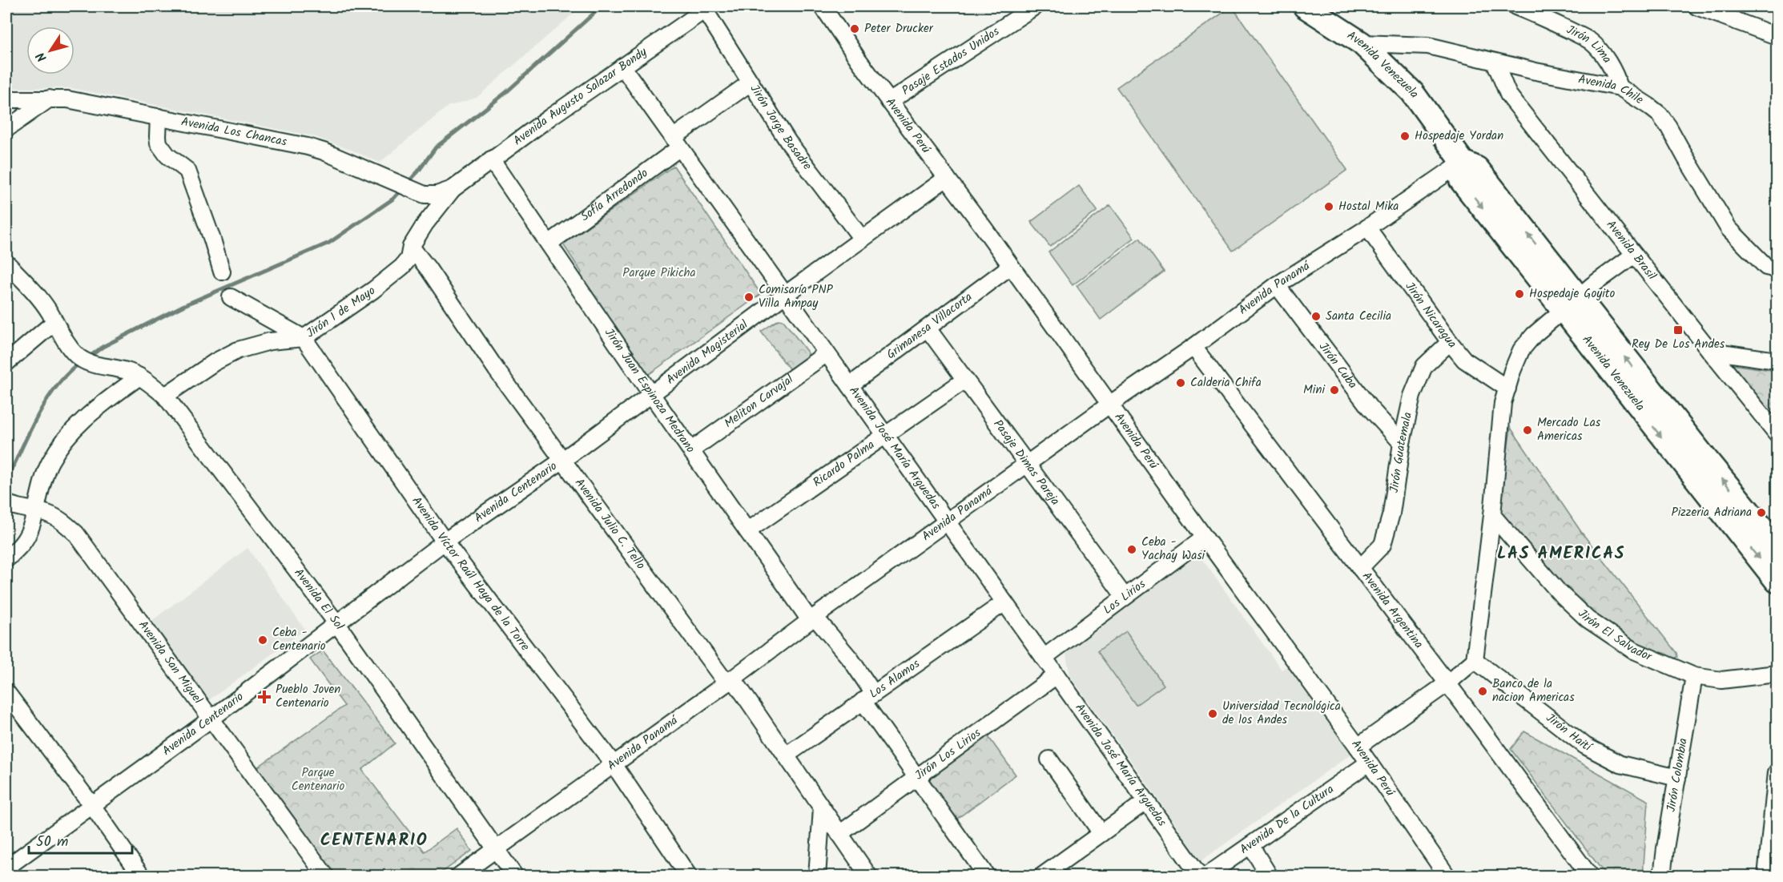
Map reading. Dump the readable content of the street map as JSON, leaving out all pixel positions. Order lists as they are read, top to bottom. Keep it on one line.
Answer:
{"streets":{"highway":["Avenida Venezuela"],"street":["Jirón Lima","Pasaje Estados Unidos","Avenida Chile","Avenida Augusto Salazar Bondy","Avenida Perú","Jirón Jorge Basadre","Avenida Los Chancas","Sofía Arredondo","Avenida Brasil","Avenida Panamá","Jirón 1 de Mayo","Jirón Nicaragua","Grimanesa Villacorta","Avenida Magisterial","Jirón Cuba","Jirón Juan Espinoza Medrano","Meliton Carvajal","Avenida José María Arguedas","Jirón Guatemala","Pasaje Dimas Pareja","Ricardo Palma","Avenida Centenario","Avenida Julio C. Tello","Avenida Víctor Raúl Haya de la Torre","Los Lirios","Avenida El Sol","Avenida Argentina","Jirón El Salvador","Avenida San Miguel","Los Alamos","Jirón Haití","Jirón Los Lirios","Jirón Colombia","Avenida De la Cultura"]},"crossings":[["Jirón Lima","Avenida Chile"],["Pasaje Estados Unidos","Avenida Perú"],["Avenida Venezuela","Avenida Chile"],["Avenida Venezuela","Avenida Panamá"],["Avenida Chile","Avenida Brasil"],["Avenida Augusto Salazar Bondy","Jirón Jorge Basadre"],["Avenida Augusto Salazar Bondy","Avenida Los Chancas"],["Avenida Augusto Salazar Bondy","Jirón 1 de Mayo"],["Avenida Augusto Salazar Bondy","Jirón Juan Espinoza Medrano"],["Avenida Augusto Salazar Bondy","Avenida José María Arguedas"],["Avenida Perú","Avenida Panamá"],["Avenida Perú","Grimanesa Villacorta"],["Avenida Perú","Avenida Magisterial"],["Avenida Perú","Los Lirios"],["Avenida Perú","Avenida De la Cultura"],["Jirón Jorge Basadre","Sofía Arredondo"],["Jirón Jorge Basadre","Avenida Magisterial"],["Avenida Los Chancas","Jirón 1 de Mayo"],["Sofía Arredondo","Jirón Juan Espinoza Medrano"],["Sofía Arredondo","Avenida José María Arguedas"],["Avenida Panamá","Jirón Nicaragua"],["Avenida Panamá","Jirón Cuba"],["Avenida Panamá","Jirón Juan Espinoza Medrano"],["Avenida Panamá","Avenida José María Arguedas"],["Avenida Panamá","Pasaje Dimas Pareja"],["Avenida Panamá","Avenida Julio C. Tello"],["Avenida Panamá","Avenida Víctor Raúl Haya de la Torre"],["Avenida Panamá","Avenida El Sol"],["Avenida Panamá","Avenida Argentina"],["Jirón 1 de Mayo","Avenida Julio C. Tello"],["Jirón 1 de Mayo","Avenida Víctor Raúl Haya de la Torre"],["Jirón 1 de Mayo","Avenida El Sol"],["Jirón Nicaragua","Jirón Guatemala"],["Grimanesa Villacorta","Avenida José María Arguedas"],["Grimanesa Villacorta","Pasaje Dimas Pareja"],["Avenida Magisterial","Jirón Juan Espinoza Medrano"],["Avenida Magisterial","Avenida José María Arguedas"],["Avenida Magisterial","Avenida Centenario"],["Avenida Magisterial","Avenida Julio C. Tello"],["Jirón Cuba","Jirón Guatemala"],["Jirón Juan Espinoza Medrano","Meliton Carvajal"],["Jirón Juan Espinoza Medrano","Ricardo Palma"],["Jirón Juan Espinoza Medrano","Los Alamos"],["Jirón Juan Espinoza Medrano","Jirón Los Lirios"],["Meliton Carvajal","Avenida José María Arguedas"],["Avenida José María Arguedas","Ricardo Palma"],["Avenida José María Arguedas","Los Lirios"],["Avenida José María Arguedas","Los Alamos"],["Avenida José María Arguedas","Jirón Los Lirios"],["Jirón Guatemala","Avenida Argentina"],["Pasaje Dimas Pareja","Ricardo Palma"],["Pasaje Dimas Pareja","Los Lirios"],["Avenida Centenario","Avenida Julio C. Tello"],["Avenida Centenario","Avenida Víctor Raúl Haya de la Torre"],["Avenida Centenario","Avenida El Sol"],["Avenida Centenario","Avenida San Miguel"],["Avenida Julio C. Tello","Los Alamos"],["Avenida Julio C. Tello","Jirón Los Lirios"],["Jirón El Salvador","Jirón Colombia"],["Jirón Haití","Jirón Colombia"]],"districts":["LAS AMERICAS","CENTENARIO"],"parks":["Parque Pikicha","Parque Centenario"],"places":{"other":["Peter Drucker","Hospedaje Yordan","Hostal Mika","Hospedaje Goyito","Comisaría PNP Villa Ampay","Santa Cecilia","Calderia Chifa","Mini","Mercado Las Americas","Pizzeria Adriana","Ceba - Yachay Wasi","Ceba - Centenario","Banco de la nacion Americas","Universidad Tecnológica de los Andes"],"transit":["Rey De Los Andes"],"health":["Pueblo Joven Centenario"]},"scale_bar":"50 m","north":"bottom left"}
